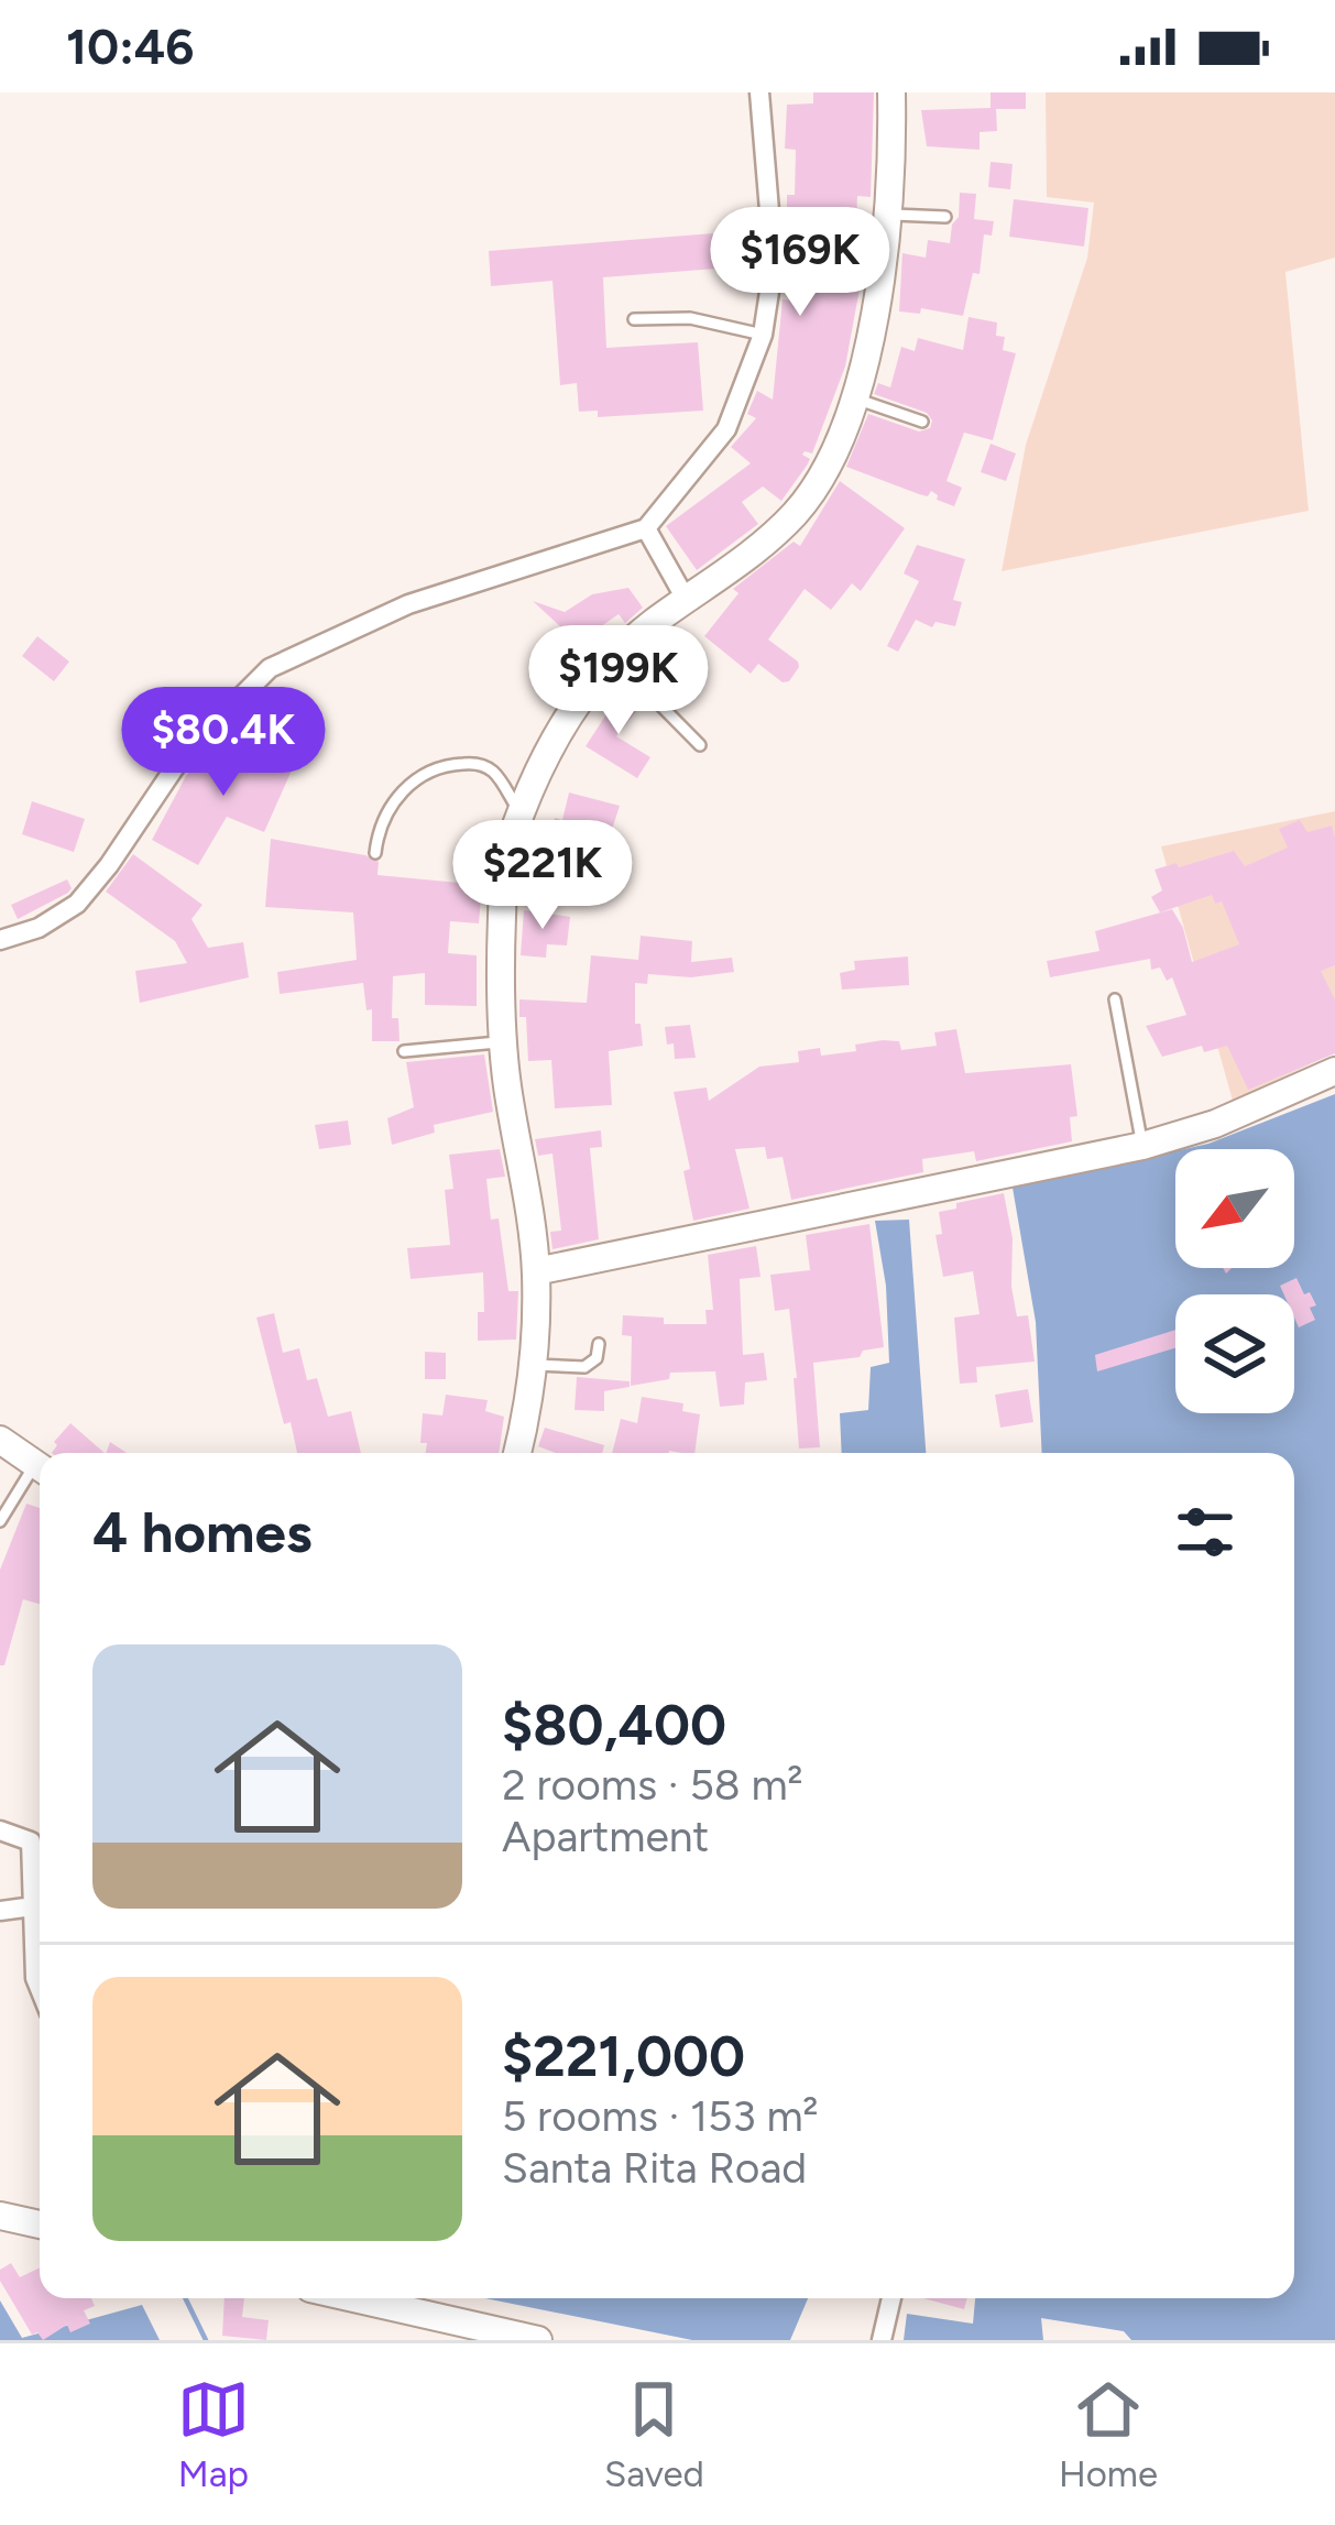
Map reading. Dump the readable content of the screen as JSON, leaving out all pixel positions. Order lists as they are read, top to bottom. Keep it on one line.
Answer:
{"north":"bottom left","page":{"status":"10:46","price":["$169K","$199K","$80.4K","$221K"],"heading":"4 homes","list":[{"name":"$80,400","note":"2 rooms · 58 m² · Apartment"},{"name":"$221,000","note":"5 rooms · 153 m² · Santa Rita Road"}],"tabs":["Map","Saved","Home"]}}
